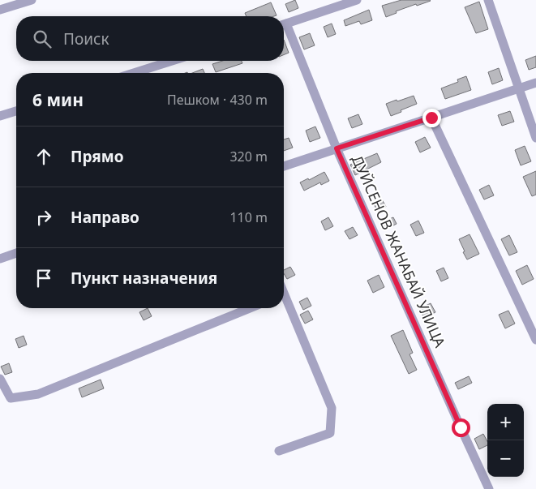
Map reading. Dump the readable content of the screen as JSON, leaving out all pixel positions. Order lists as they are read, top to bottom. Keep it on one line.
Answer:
{"streets":{"street":["ДУЙСЕНОВ ЖАНАБАЙ УЛИЦА"]},"page":{"search":"Поиск","heading":["6 мин","Пешком · 430 m"],"list":[["Прямо","320 m"],["Направо","110 m"],"Пункт назначения"],"map_buttons":["+","−"]}}
